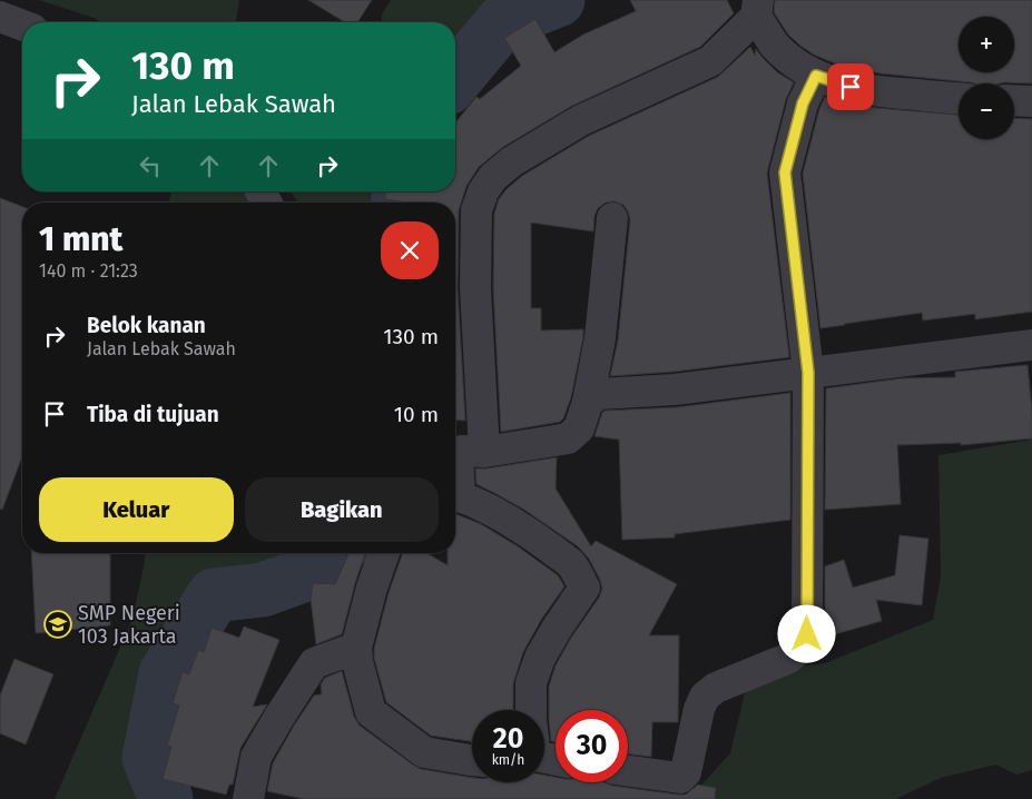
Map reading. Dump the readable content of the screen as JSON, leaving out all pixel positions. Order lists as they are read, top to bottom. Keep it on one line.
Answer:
{"places":{"school or university":["SMP Negeri 103 Jakarta"]},"page":{"map_buttons":["+","−"],"turn":["130 m","Jalan Lebak Sawah"],"heading":["1 mnt","140 m · 21:23"],"list":[{"name":"Belok kanan","note":"Jalan Lebak Sawah","value":"130 m"},{"name":"Tiba di tujuan","value":"10 m"}],"buttons":["Keluar","Bagikan"],"speed":"20 km/h","limit":"30"}}
